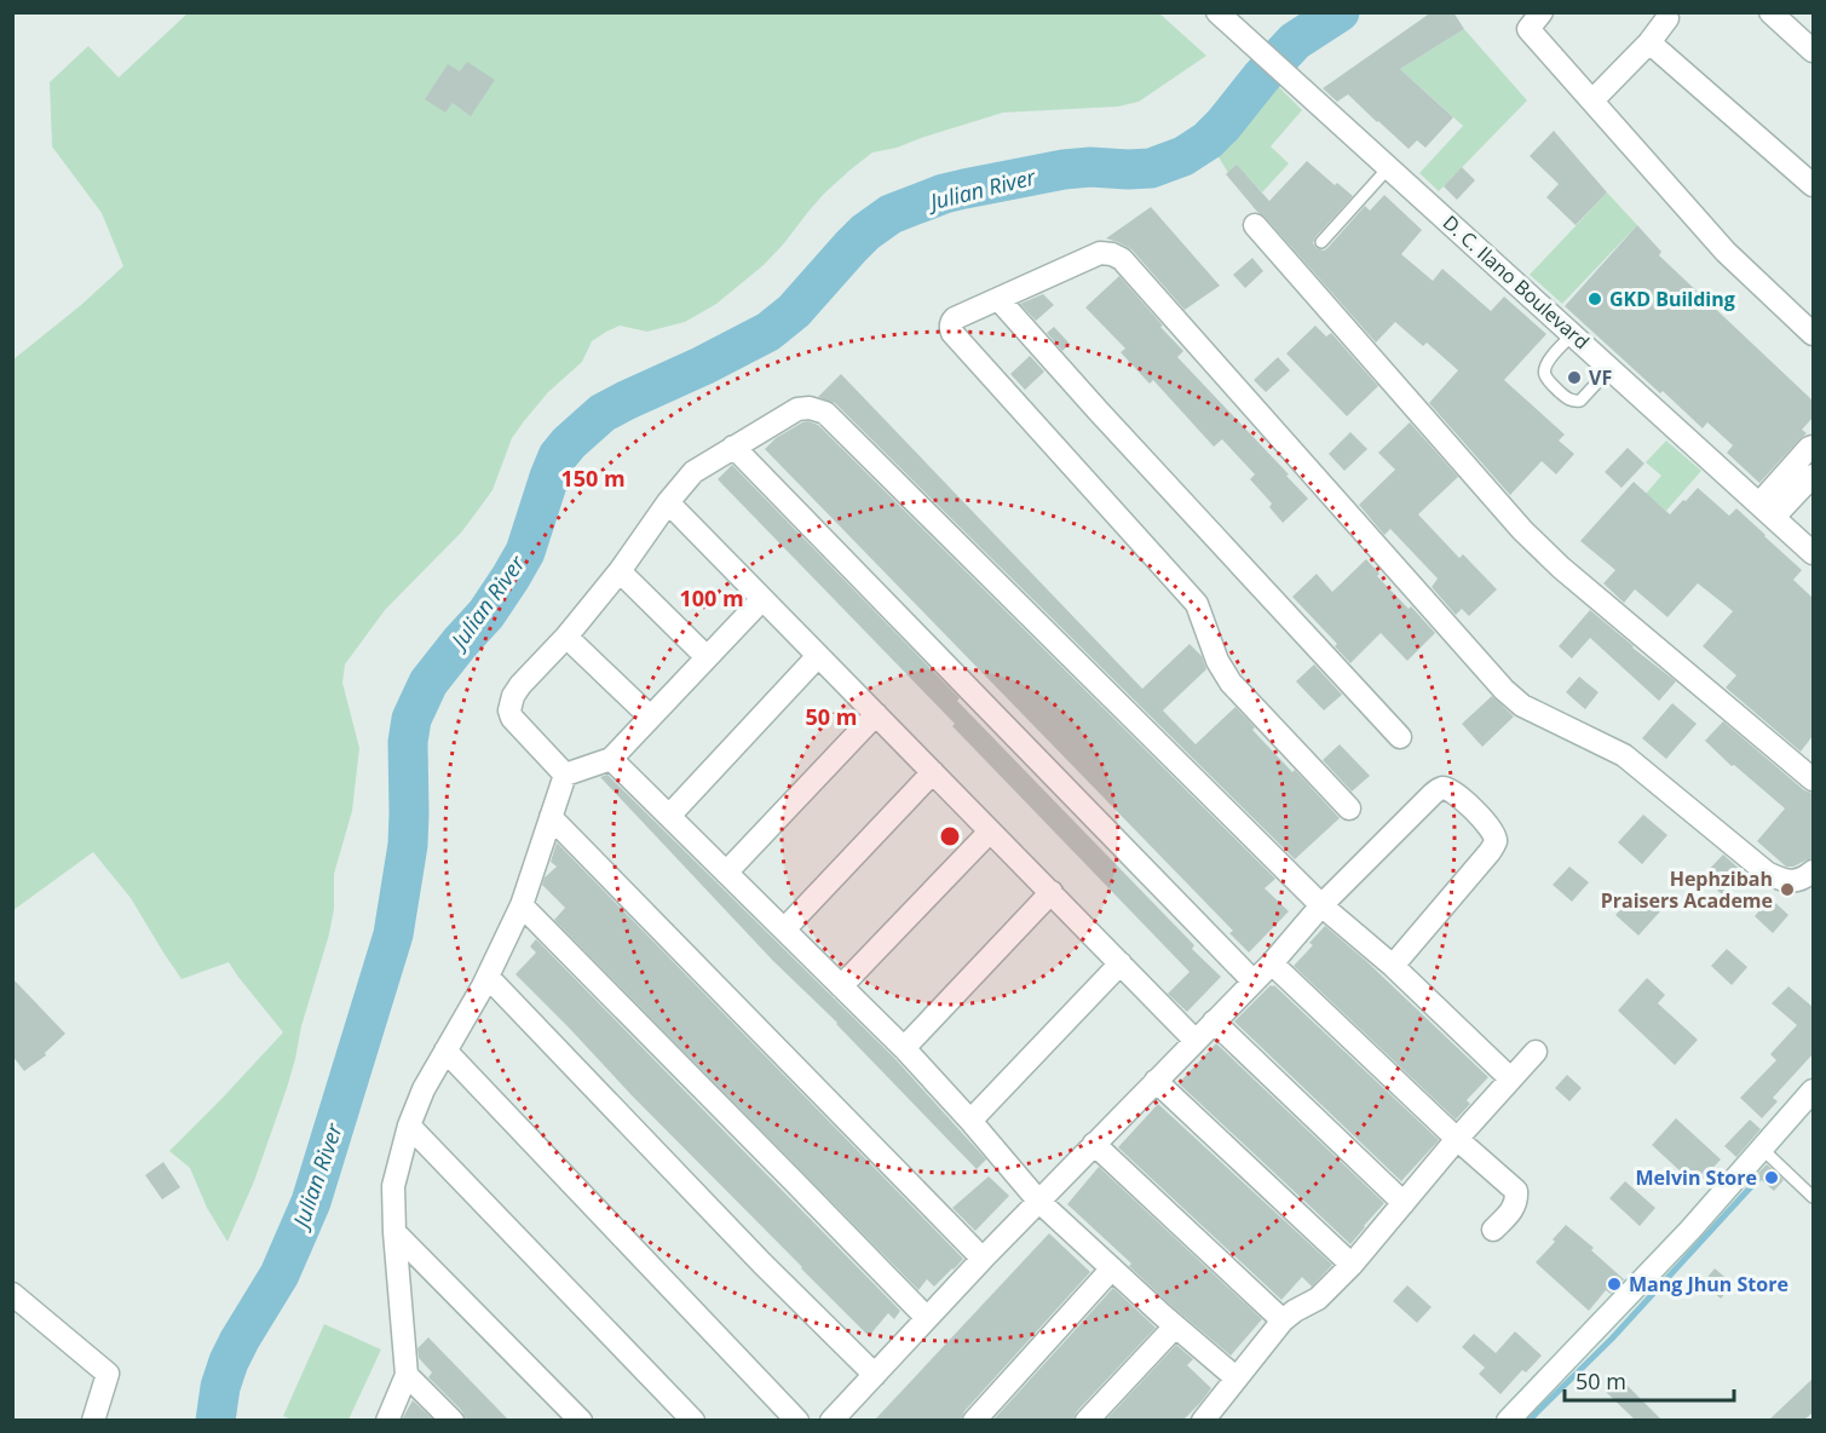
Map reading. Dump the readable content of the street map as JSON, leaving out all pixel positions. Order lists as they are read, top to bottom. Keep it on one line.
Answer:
{"streets":{"street":["D. C. Ilano Boulevard"]},"water":["Julian River"],"places":["GKD Building","VF","Hephzibah Praisers Academe","Melvin Store","Mang Jhun Store"],"scale_bar":"50 m","rings":["150 m","100 m","50 m"]}
